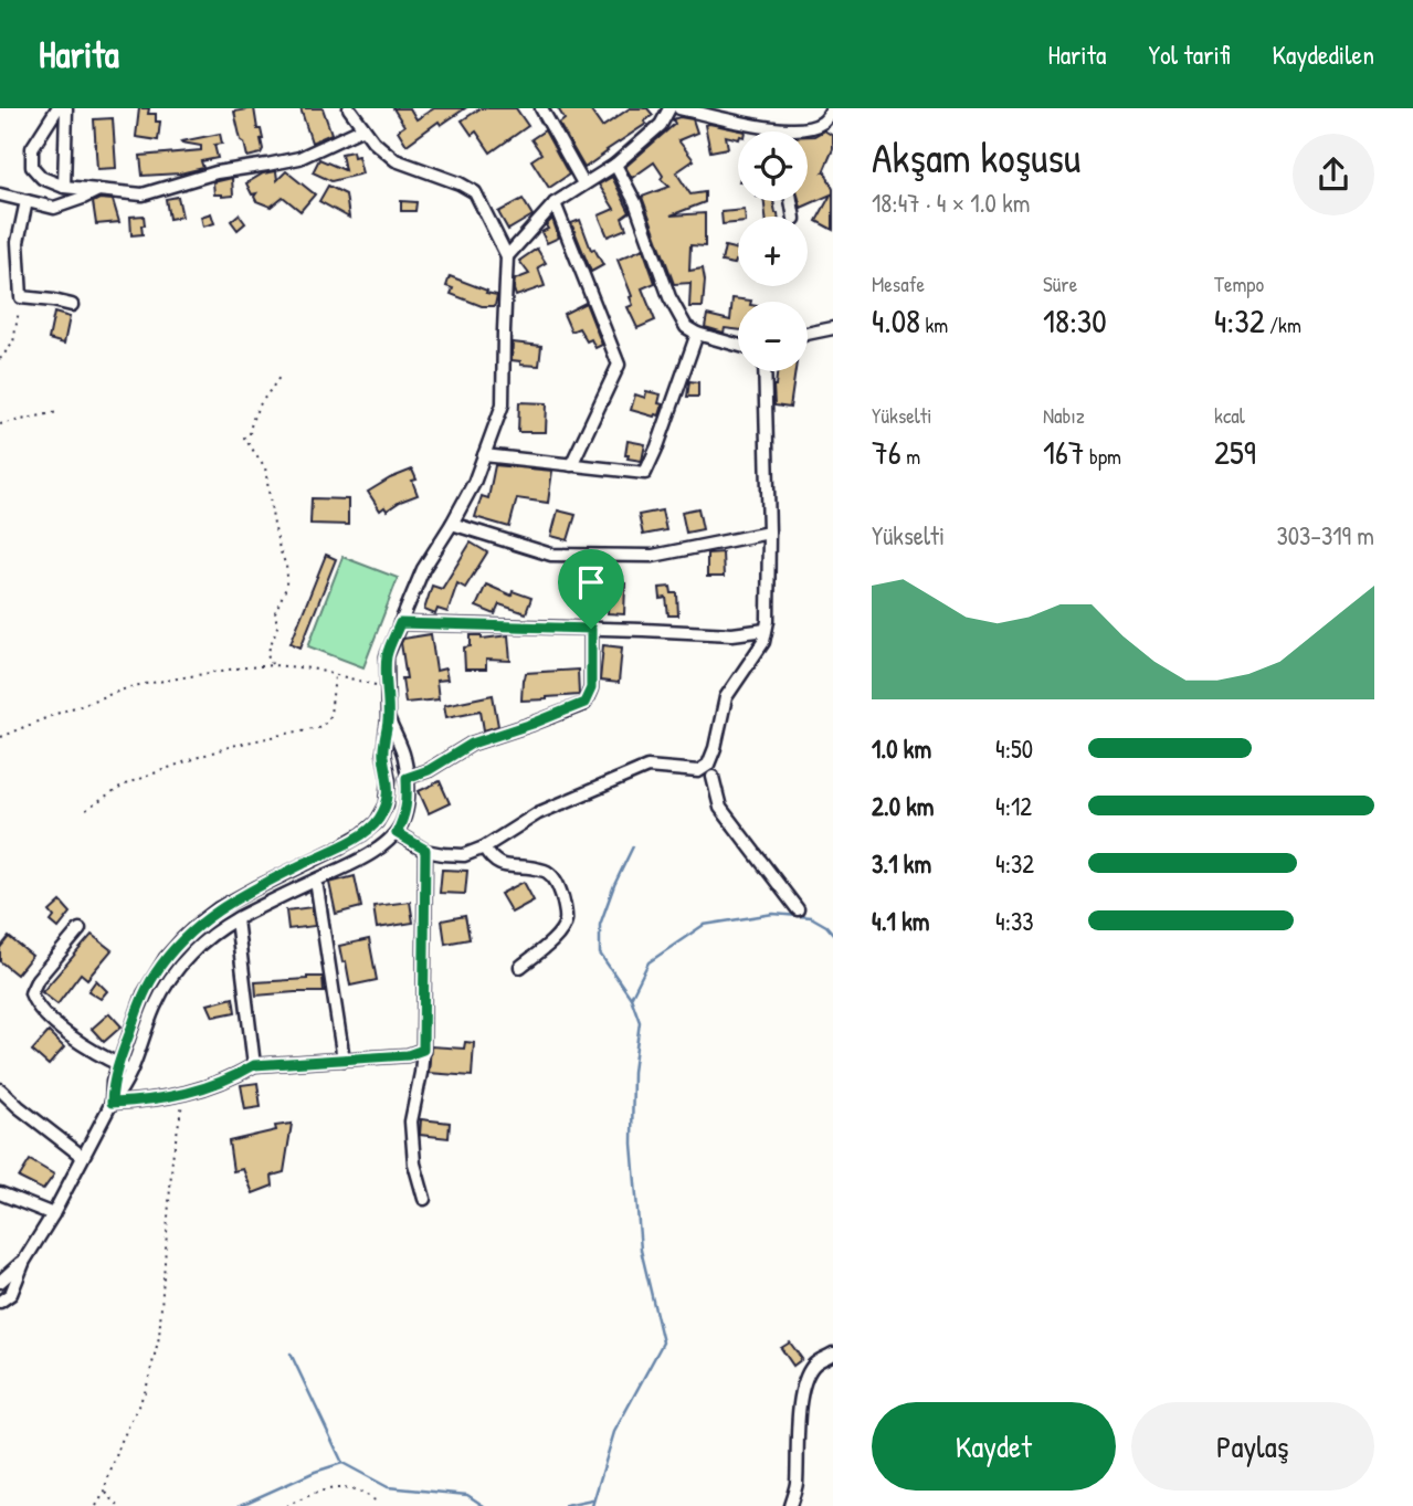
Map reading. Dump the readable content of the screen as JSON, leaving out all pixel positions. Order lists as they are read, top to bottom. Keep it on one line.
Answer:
{"page":{"header":"Harita","nav":["Harita","Yol tarifi","Kaydedilen"],"heading":["Akşam koşusu","18:47 · 4 × 1.0 km"],"map_buttons":["+","−"],"stats":[["Mesafe","4.08 km"],["Süre","18:30"],["Tempo","4:32 /km"],["Yükselti","76 m"],["Nabız","167 bpm"],["kcal","259"]],"chart":["Yükselti","303–319 m"],"list":[{"name":"1.0 km","note":"4:50"},{"name":"2.0 km","note":"4:12"},{"name":"3.1 km","note":"4:32"},{"name":"4.1 km","note":"4:33"}],"buttons":["Kaydet","Paylaş"]}}
